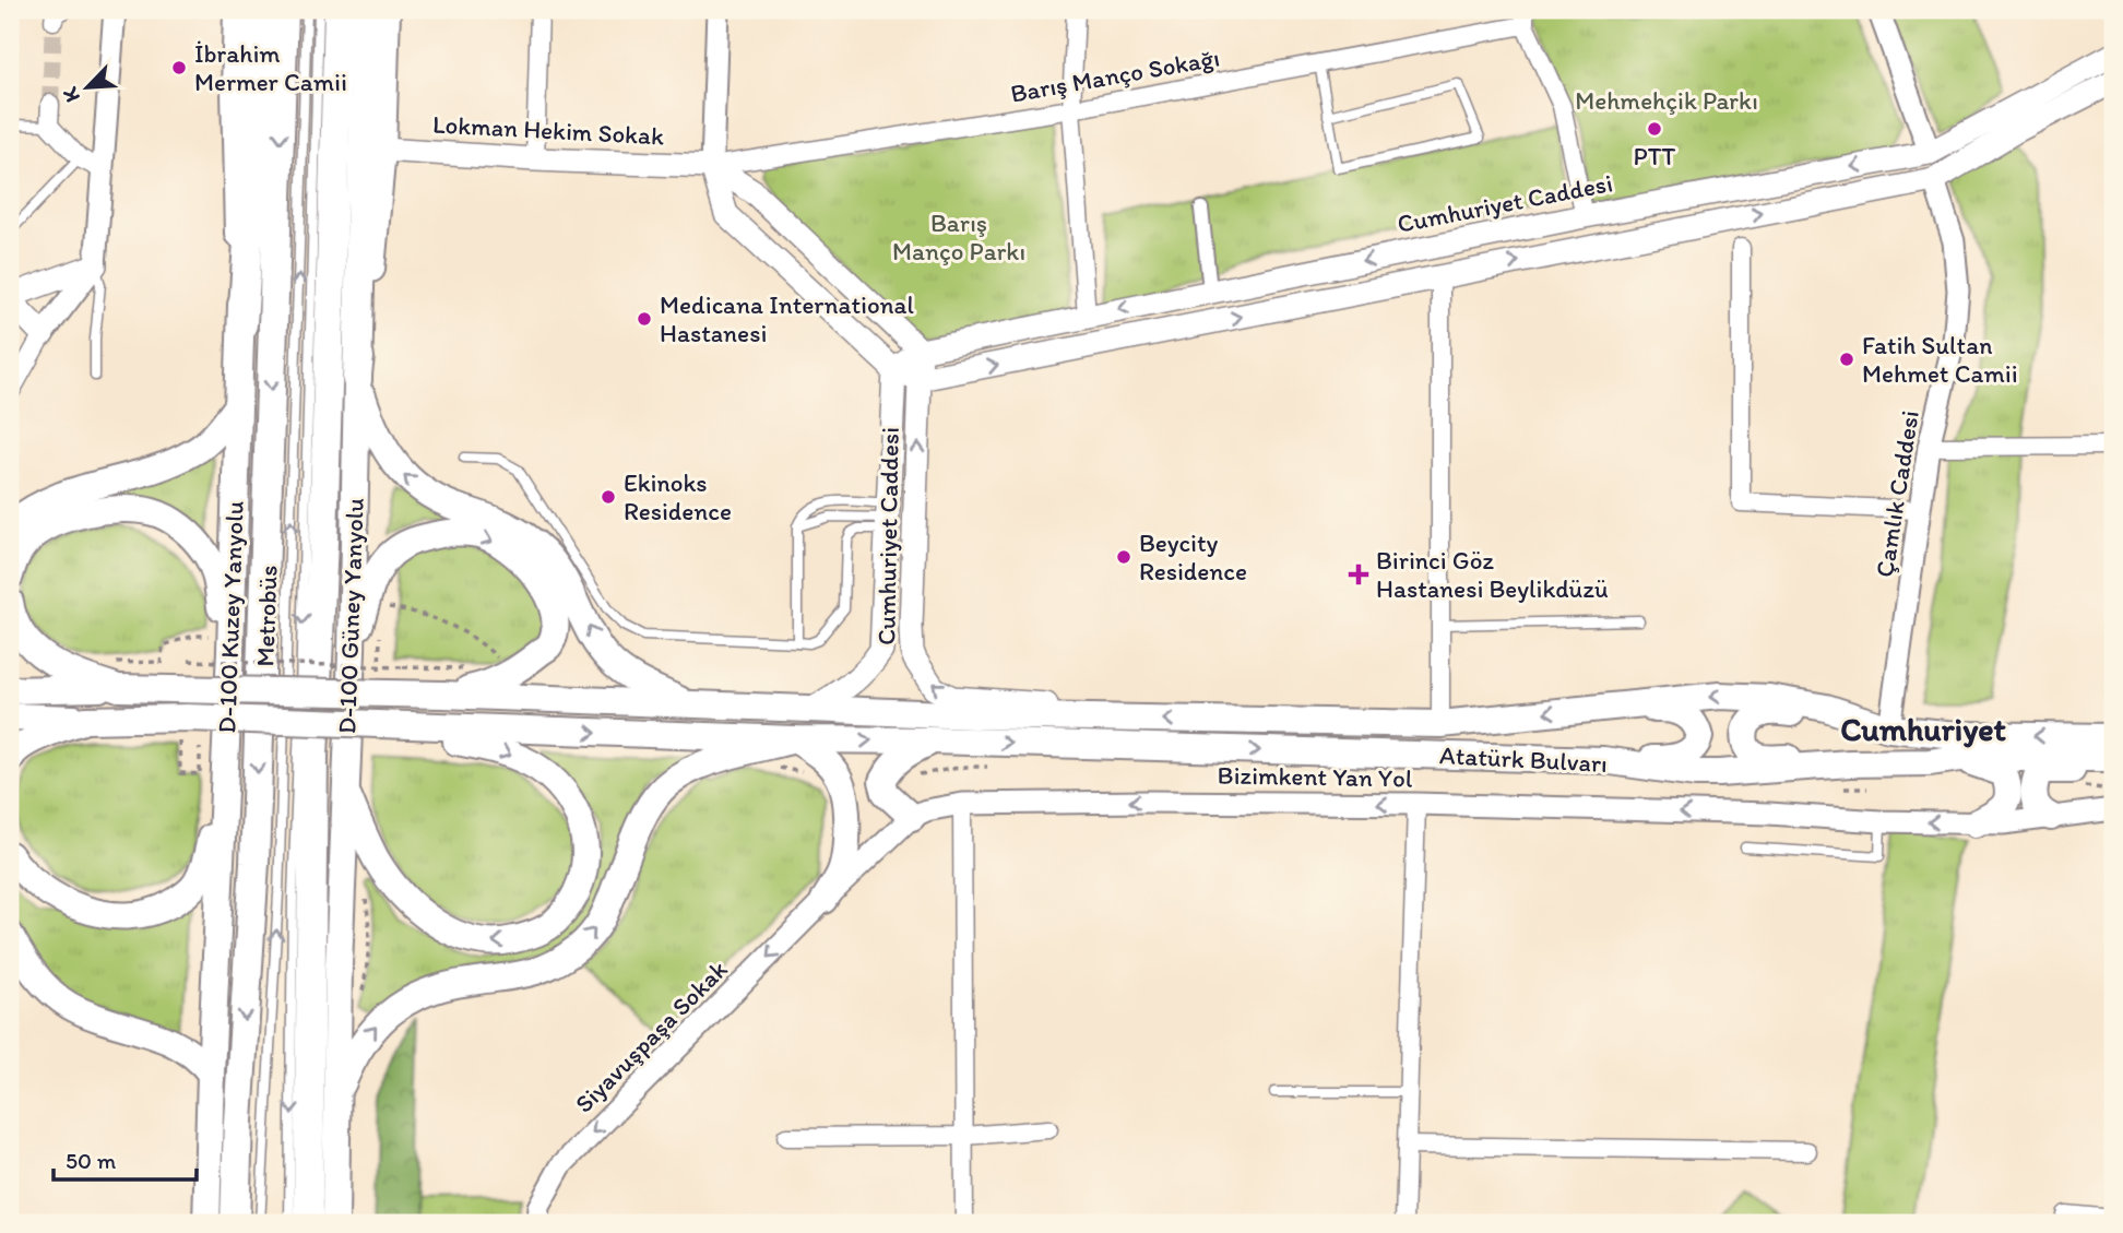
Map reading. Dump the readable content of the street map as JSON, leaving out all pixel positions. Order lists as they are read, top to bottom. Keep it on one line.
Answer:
{"streets":{"main road":["Lokman Hekim Sokak","Cumhuriyet Caddesi","D-100 Güney Yanyolu","D-100 Kuzey Yanyolu","Atatürk Bulvarı"],"street":["Barış Manço Sokağı","Çamlık Caddesi","Bizimkent Yan Yol","Siyavuşpaşa Sokak"],"lane":["Metrobüs"]},"crossings":[["Barış Manço Sokağı","Lokman Hekim Sokak"],["Lokman Hekim Sokak","D-100 Güney Yanyolu"],["Cumhuriyet Caddesi","Atatürk Bulvarı"],["Çamlık Caddesi","Atatürk Bulvarı"],["Bizimkent Yan Yol","Siyavuşpaşa Sokak"]],"one_way":["Bizimkent Yan Yol","Siyavuşpaşa Sokak"],"districts":["Cumhuriyet"],"parks":["Mehmehçik Parkı","Barış Manço Parkı"],"places":{"other":["İbrahim Mermer Camii","PTT","Medicana International Hastanesi","Fatih Sultan Mehmet Camii","Ekinoks Residence","Beycity Residence"],"health":["Birinci Göz Hastanesi Beylikdüzü"]},"scale_bar":"50 m","north":"bottom left"}
